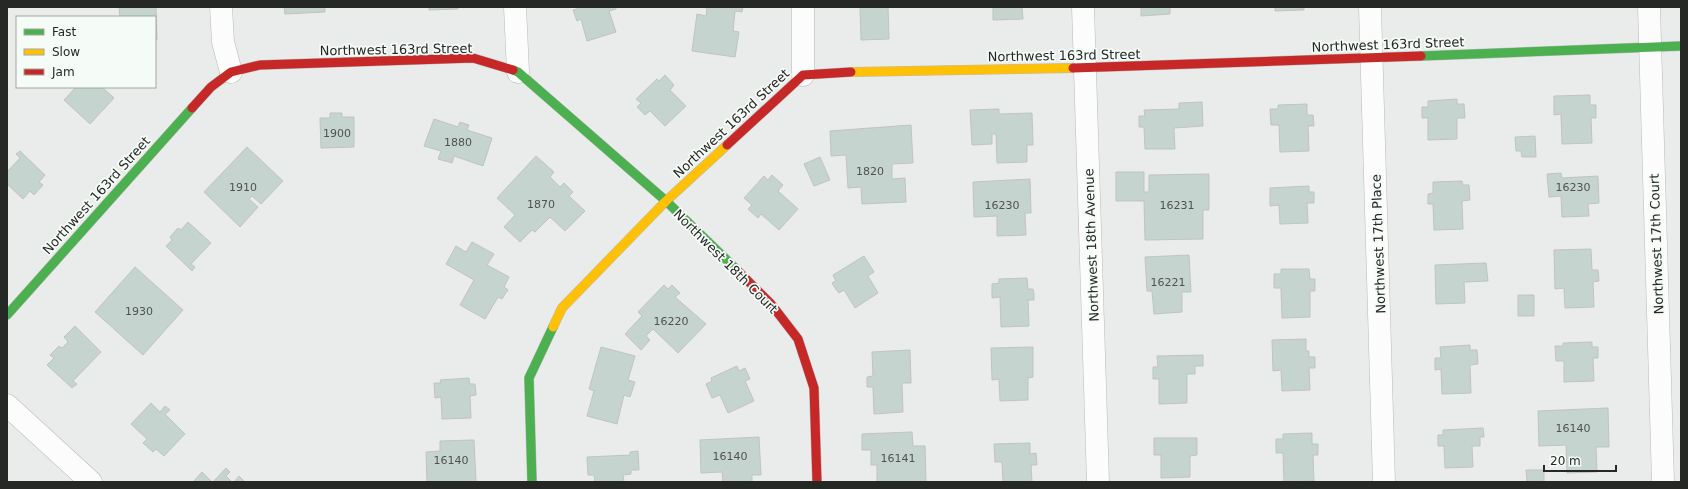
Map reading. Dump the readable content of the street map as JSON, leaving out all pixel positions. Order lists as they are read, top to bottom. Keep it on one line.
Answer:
{"streets":{"street":["Northwest 163rd Street","Northwest 17th Place","Northwest 17th Court","Northwest 18th Avenue","Northwest 18th Court"]},"crossings":[["Northwest 163rd Street","Northwest 17th Place"],["Northwest 163rd Street","Northwest 17th Court"],["Northwest 163rd Street","Northwest 18th Avenue"],["Northwest 163rd Street","Northwest 18th Court"]],"house_numbers":["1900","1880","1820","1910","16230","1870","16230","16231","16221","1930","16220","16140","16140","16141","16140"],"legend":["Fast","Slow","Jam"],"scale_bar":"20 m"}
